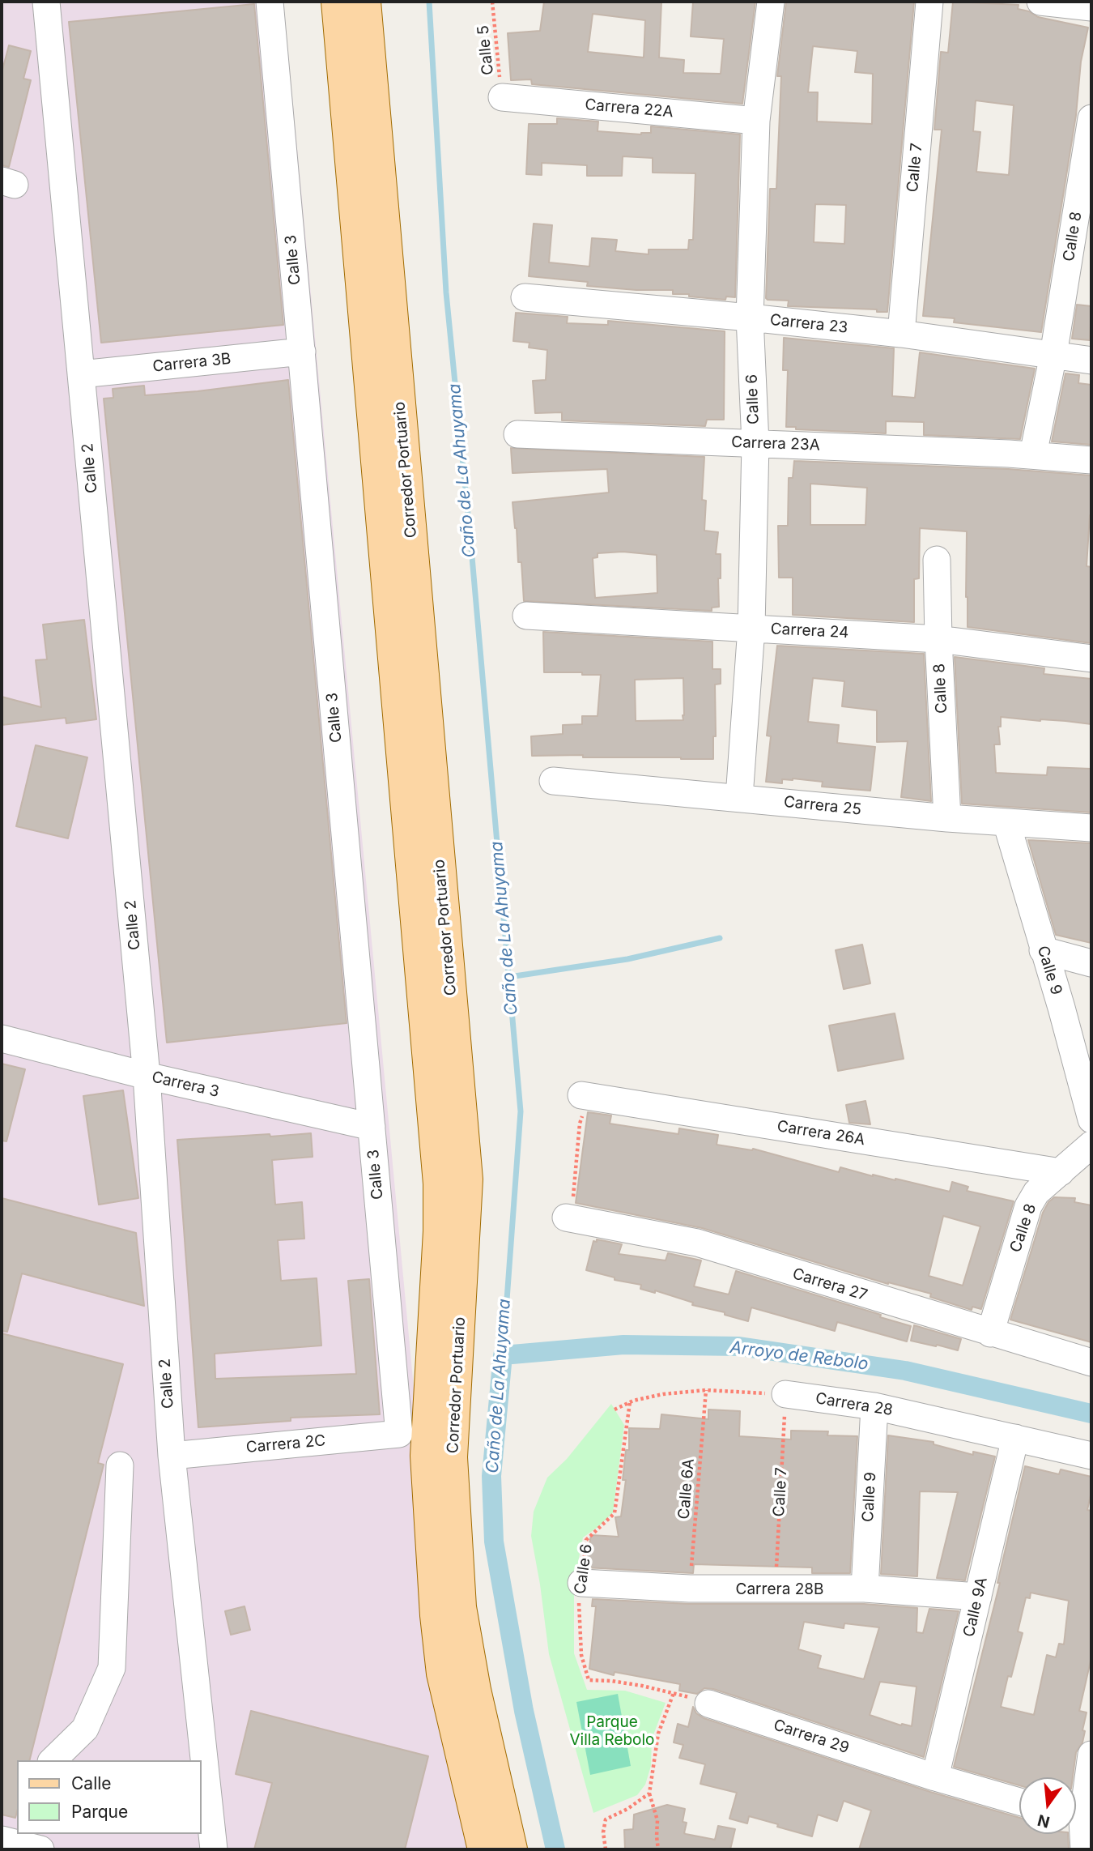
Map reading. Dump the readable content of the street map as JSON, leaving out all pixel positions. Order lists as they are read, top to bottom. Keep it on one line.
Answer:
{"streets":{"main road":["Corredor Portuario"],"street":["Carrera 22A","Calle 7","Calle 8","Calle 3","Carrera 23","Carrera 3B","Calle 6","Carrera 23A","Calle 2","Carrera 24","Carrera 25","Calle 9","Carrera 3","Carrera 26A","Carrera 27","Carrera 28","Carrera 2C","Carrera 28B","Calle 9A","Carrera 29"],"path":["Calle 5","Calle 6A"]},"crossings":[["Calle 5","Carrera 22A"],["Carrera 22A","Calle 6"],["Calle 7","Carrera 23"],["Calle 7","Carrera 28"],["Calle 7","Carrera 28B"],["Calle 8","Carrera 23"],["Calle 8","Carrera 24"],["Calle 8","Carrera 25"],["Calle 8","Carrera 26A"],["Calle 8","Carrera 27"],["Calle 3","Carrera 3B"],["Calle 3","Corredor Portuario"],["Calle 3","Carrera 3"],["Calle 3","Carrera 2C"],["Carrera 23","Calle 6"],["Carrera 3B","Calle 2"],["Calle 6","Carrera 23A"],["Calle 6","Carrera 24"],["Calle 6","Carrera 25"],["Calle 6","Carrera 28B"],["Calle 2","Carrera 3"],["Calle 2","Carrera 2C"],["Corredor Portuario","Carrera 2C"],["Carrera 25","Calle 9"],["Calle 9","Carrera 28"],["Calle 9","Carrera 28B"],["Carrera 28","Calle 9A"],["Calle 6A","Carrera 28B"],["Carrera 28B","Calle 9A"],["Calle 9A","Carrera 29"]],"water":["Caño de La Ahuyama","Arroyo de Rebolo"],"parks":["Parque Villa Rebolo"],"legend":["Calle","Parque"],"north":"bottom"}
